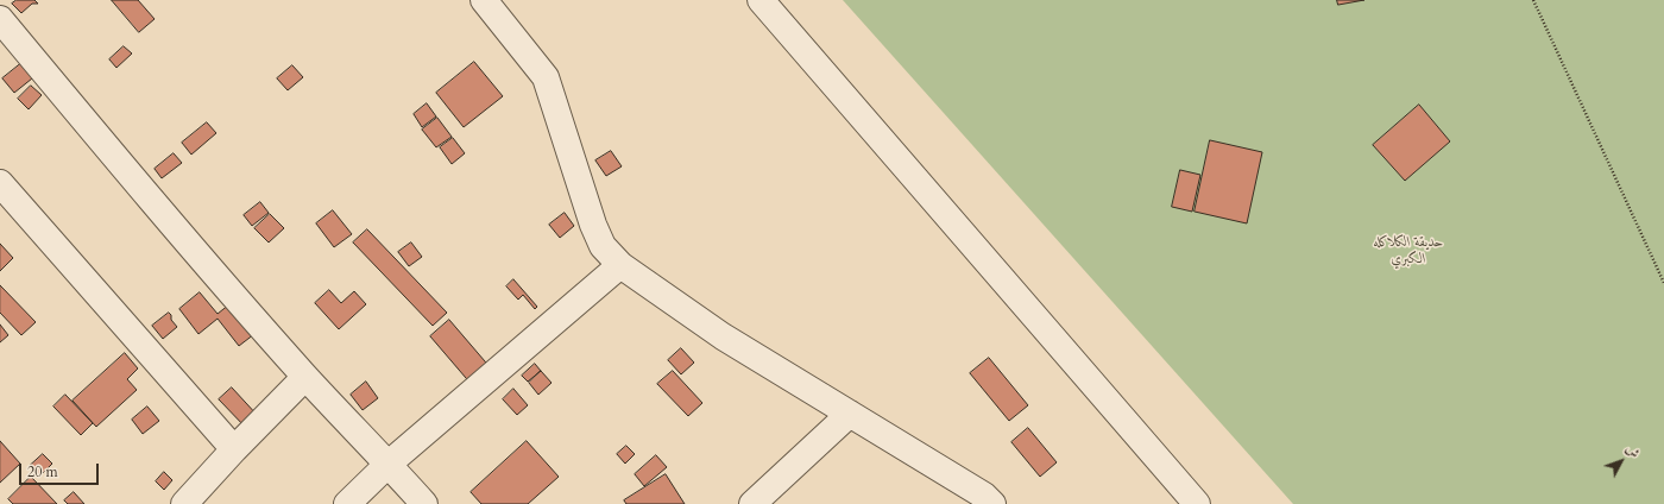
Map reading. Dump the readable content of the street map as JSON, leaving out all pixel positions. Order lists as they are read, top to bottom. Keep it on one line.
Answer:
{"parks":["حديقة الكلاكله الكبري"],"scale_bar":"20 m","north":"top right"}
